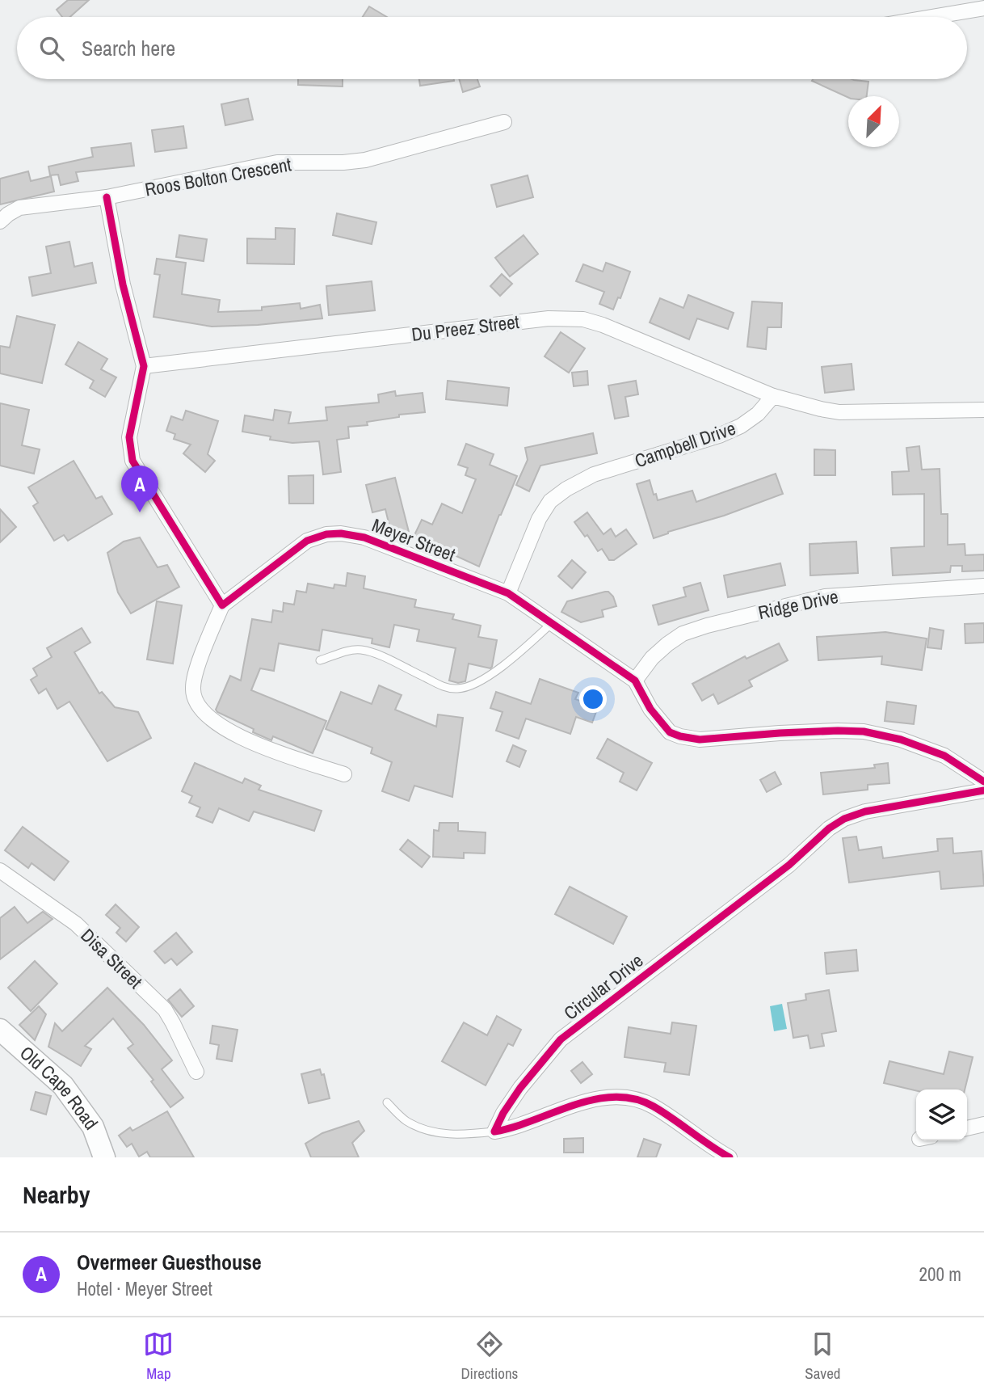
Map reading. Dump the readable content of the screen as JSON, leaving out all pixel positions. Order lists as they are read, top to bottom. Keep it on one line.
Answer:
{"streets":{"street":["Roos Bolton Crescent","Du Preez Street","Campbell Drive","Meyer Street","Ridge Drive","Disa Street","Circular Drive","Old Cape Road"]},"crossings":[["Du Preez Street","Campbell Drive"],["Campbell Drive","Meyer Street"],["Meyer Street","Ridge Drive"]],"north":"top right","page":{"search":"Search here","pins":"A","heading":"Nearby","list":[{"mark":"A","name":"Overmeer Guesthouse","note":"Hotel · Meyer Street","value":"200 m"}],"nav":["Map","Directions","Saved"]}}
